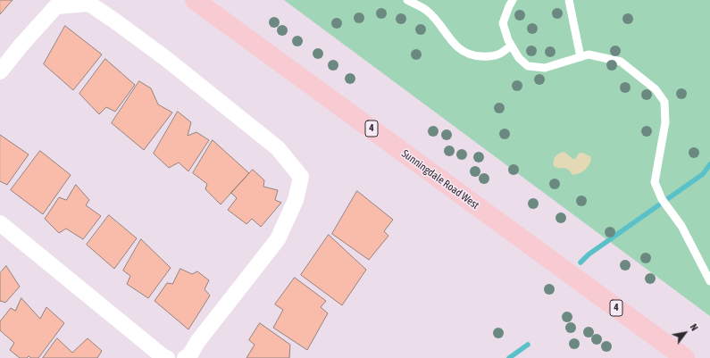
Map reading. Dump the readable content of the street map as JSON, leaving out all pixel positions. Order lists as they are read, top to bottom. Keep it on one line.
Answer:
{"streets":{"main road":["4","Sunningdale Road West"]},"north":"top right"}
